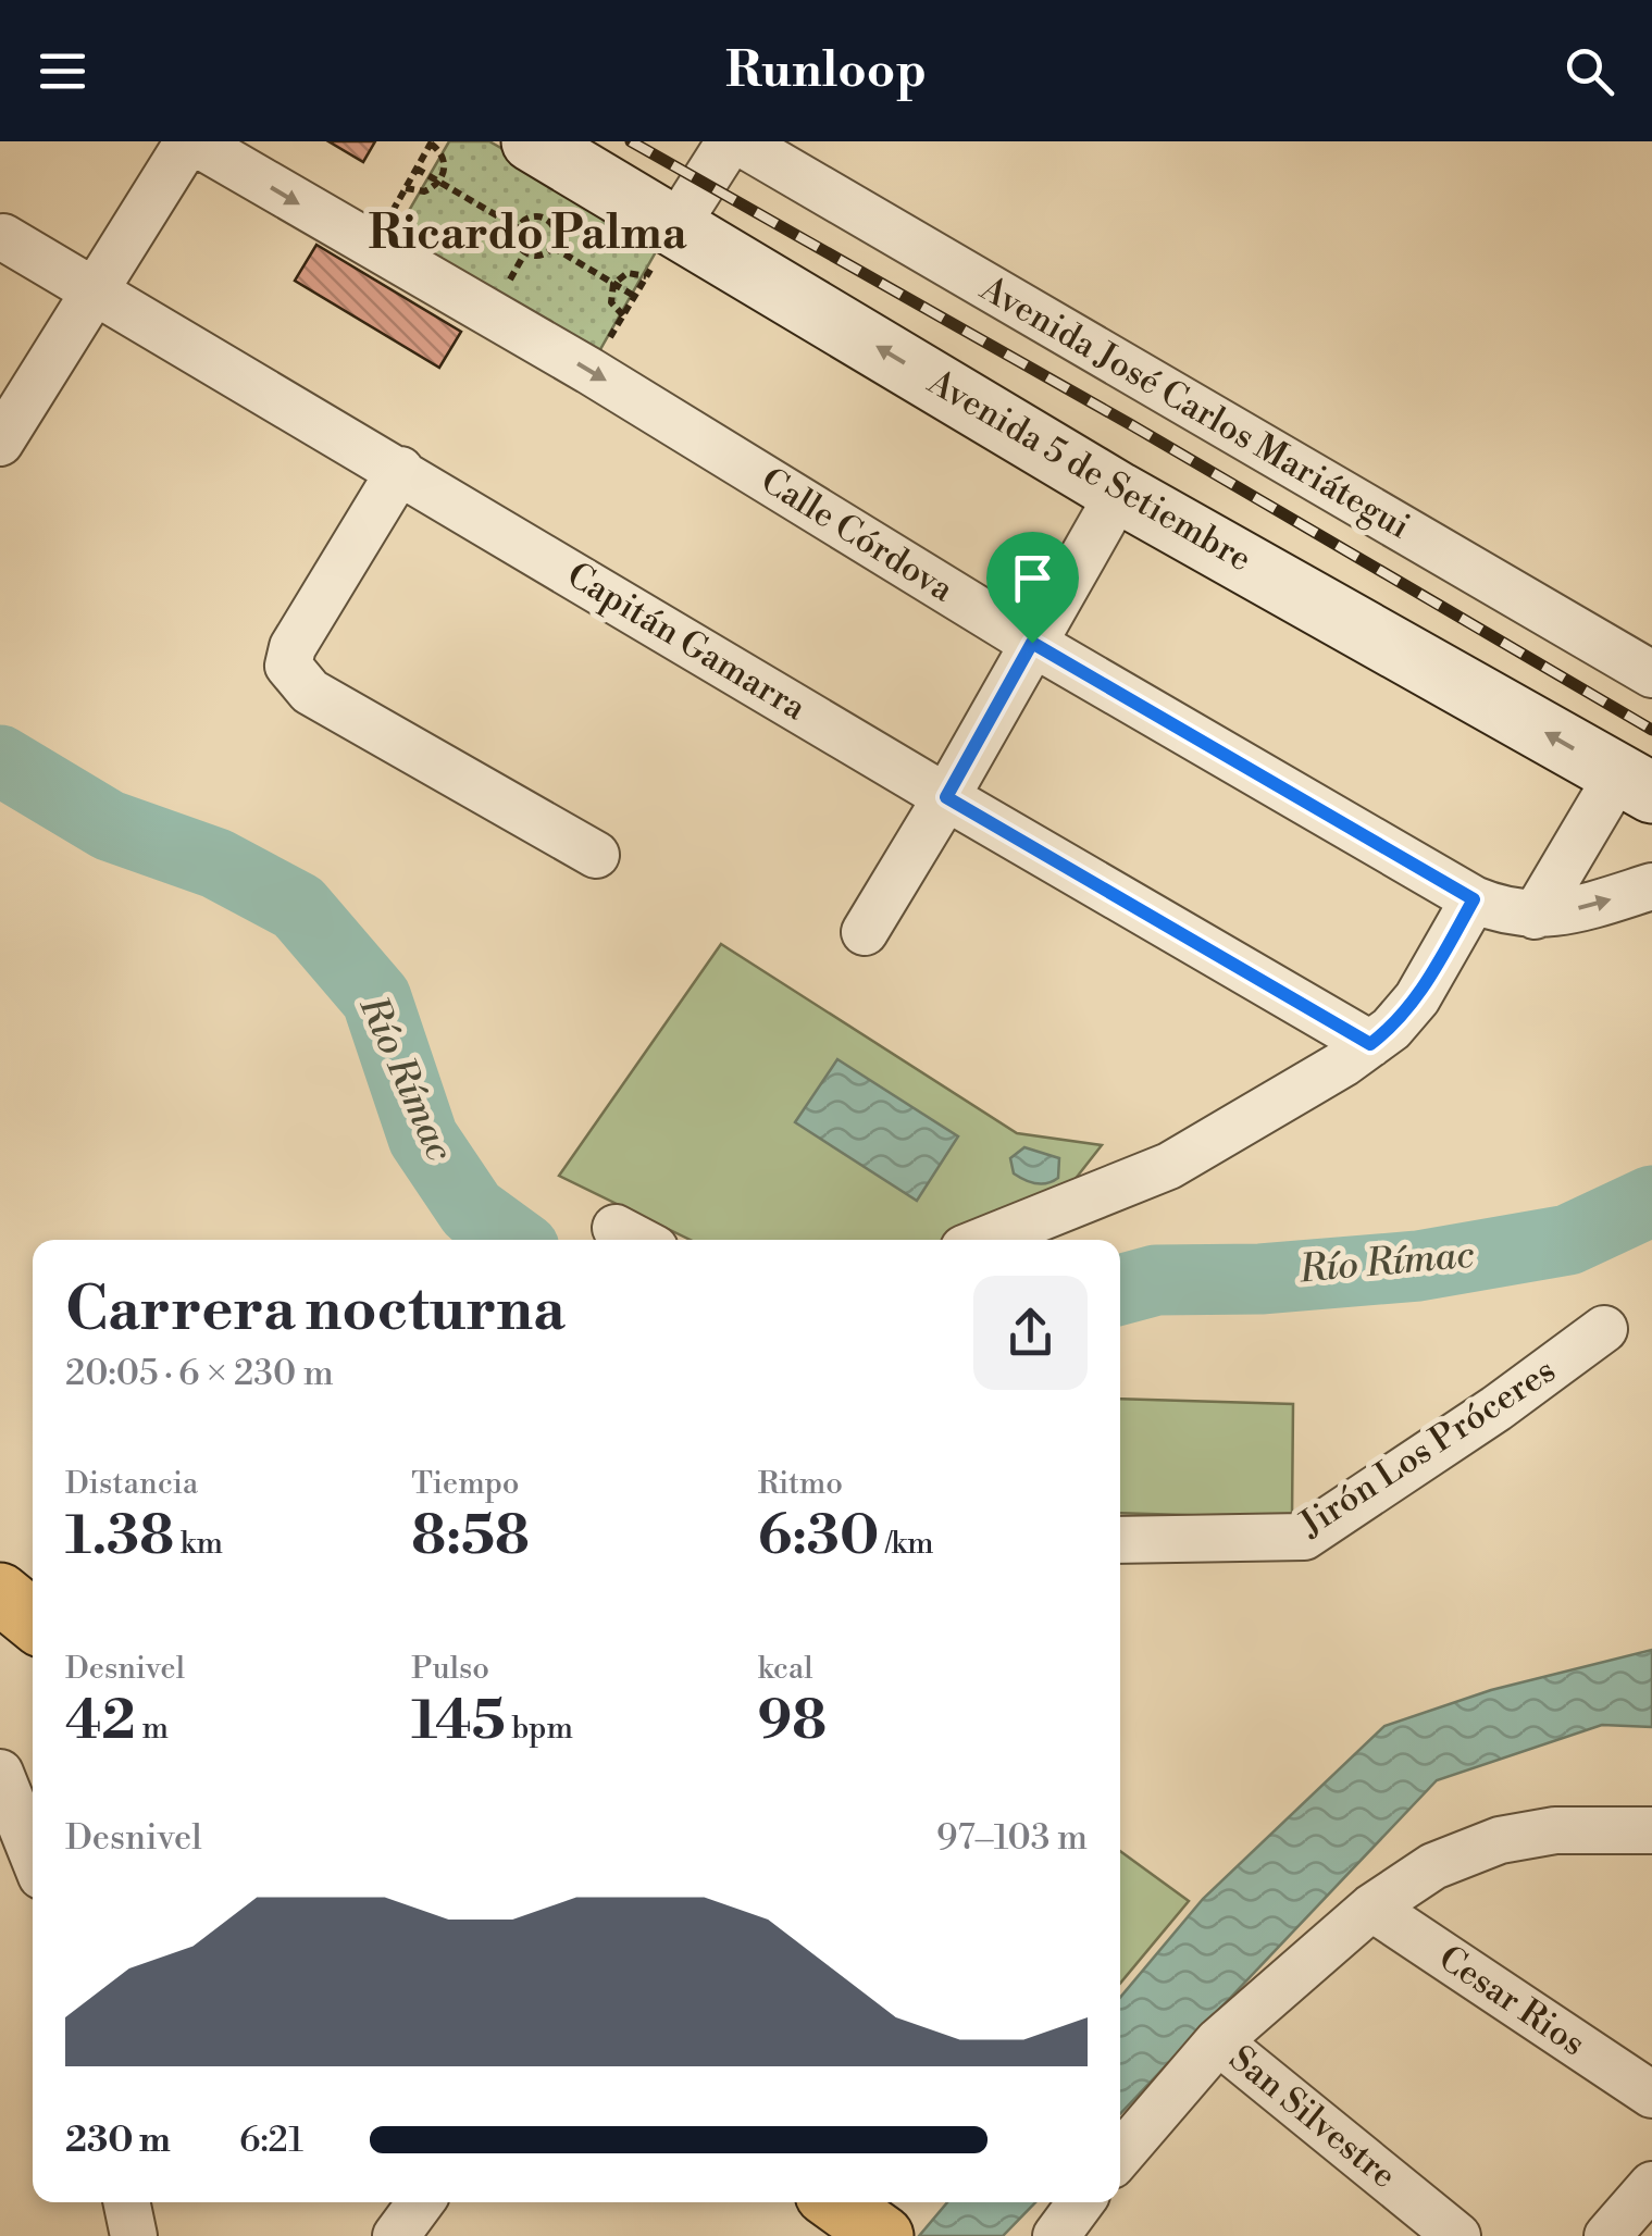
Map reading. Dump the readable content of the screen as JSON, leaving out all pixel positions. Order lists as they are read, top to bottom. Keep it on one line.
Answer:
{"streets":{"street":["Avenida José Carlos Mariátegui","Avenida 5 de Setiembre","Calle Córdova","Capitán Gamarra","Jirón Los Próceres","Cesar Rios","San Silvestre"]},"one_way":["Avenida 5 de Setiembre","Calle Córdova"],"districts":["Ricardo Palma"],"water":["Río Rímac"],"page":{"header":"Runloop","heading":["Carrera nocturna","20:05 · 6 × 230 m"],"stats":[["Distancia","1.38 km"],["Tiempo","8:58"],["Ritmo","6:30 /km"],["Desnivel","42 m"],["Pulso","145 bpm"],["kcal","98"]],"chart":["Desnivel","97–103 m"],"list":[{"name":"230 m","note":"6:21"}]}}
